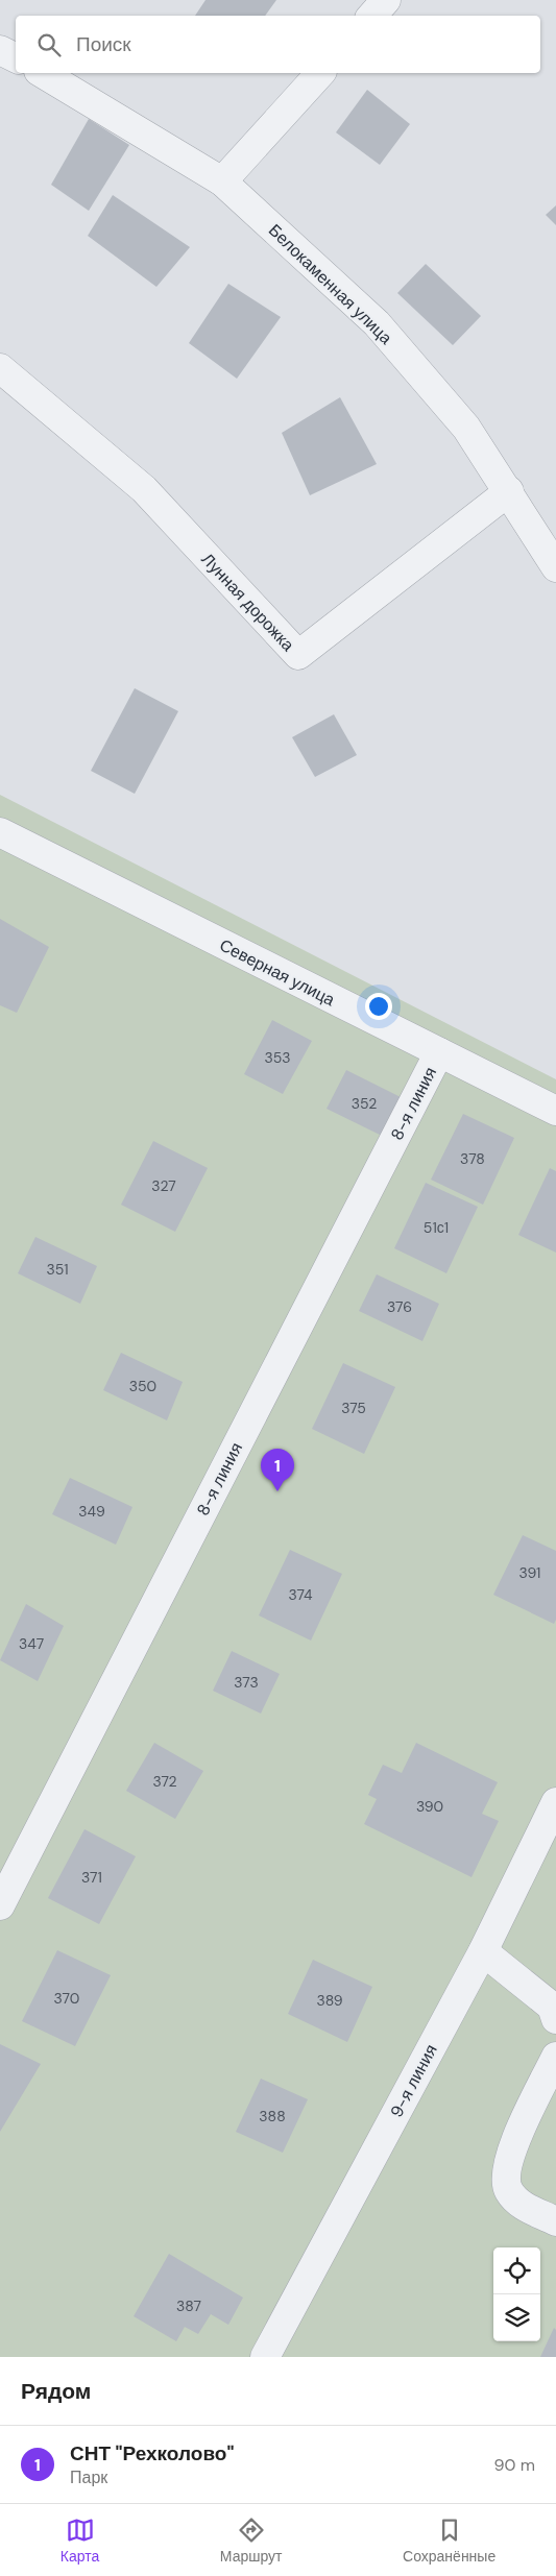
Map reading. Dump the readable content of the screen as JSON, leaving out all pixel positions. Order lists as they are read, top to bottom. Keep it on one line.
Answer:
{"streets":{"street":["Белокаменная улица","Лунная дорожка","Северная улица","8-я линия","9-я линия"]},"crossings":[["Белокаменная улица","Лунная дорожка"],["Северная улица","8-я линия"]],"house_numbers":["353","352","378","327","51с1","351","376","350","375","349","391","374","347","373","372","390","371","370","389","388","387"],"page":{"search":"Поиск","pins":"1","heading":"Рядом","list":[{"mark":"1","name":"СНТ \"Рехколово\"","note":"Парк","value":"90 m"}],"nav":["Карта","Маршрут","Сохранённые"]}}
